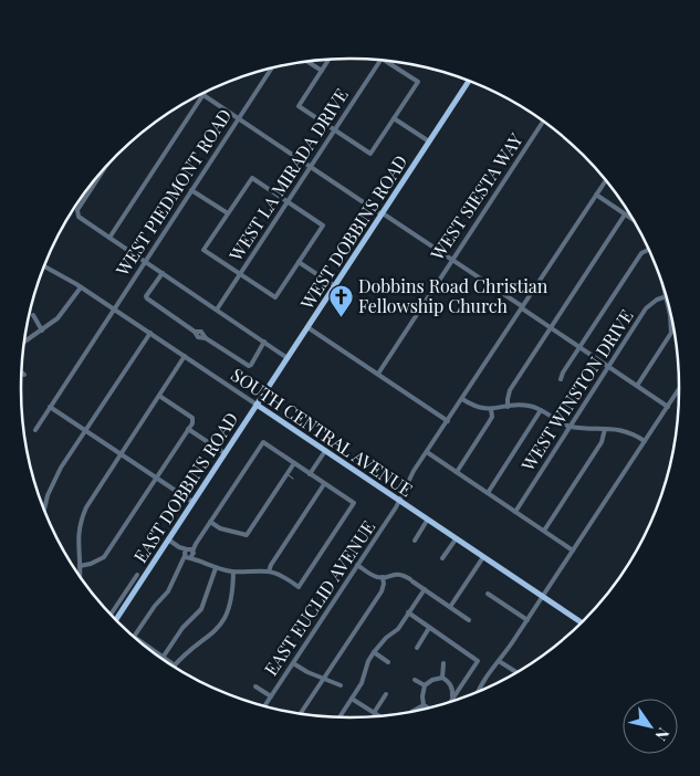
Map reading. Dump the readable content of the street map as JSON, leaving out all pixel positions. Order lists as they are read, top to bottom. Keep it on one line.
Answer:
{"streets":{"main road":["WEST DOBBINS ROAD","SOUTH CENTRAL AVENUE","EAST DOBBINS ROAD"],"street":["WEST LA MIRADA DRIVE","WEST PIEDMONT ROAD","WEST SIESTA WAY","WEST WINSTON DRIVE","EAST EUCLID AVENUE"]},"crossings":[["WEST PIEDMONT ROAD","SOUTH CENTRAL AVENUE"],["WEST DOBBINS ROAD","SOUTH CENTRAL AVENUE"],["WEST DOBBINS ROAD","EAST DOBBINS ROAD"],["SOUTH CENTRAL AVENUE","EAST DOBBINS ROAD"],["SOUTH CENTRAL AVENUE","EAST EUCLID AVENUE"]],"places":{"church":["Dobbins Road Christian Fellowship Church"]},"north":"bottom right"}
